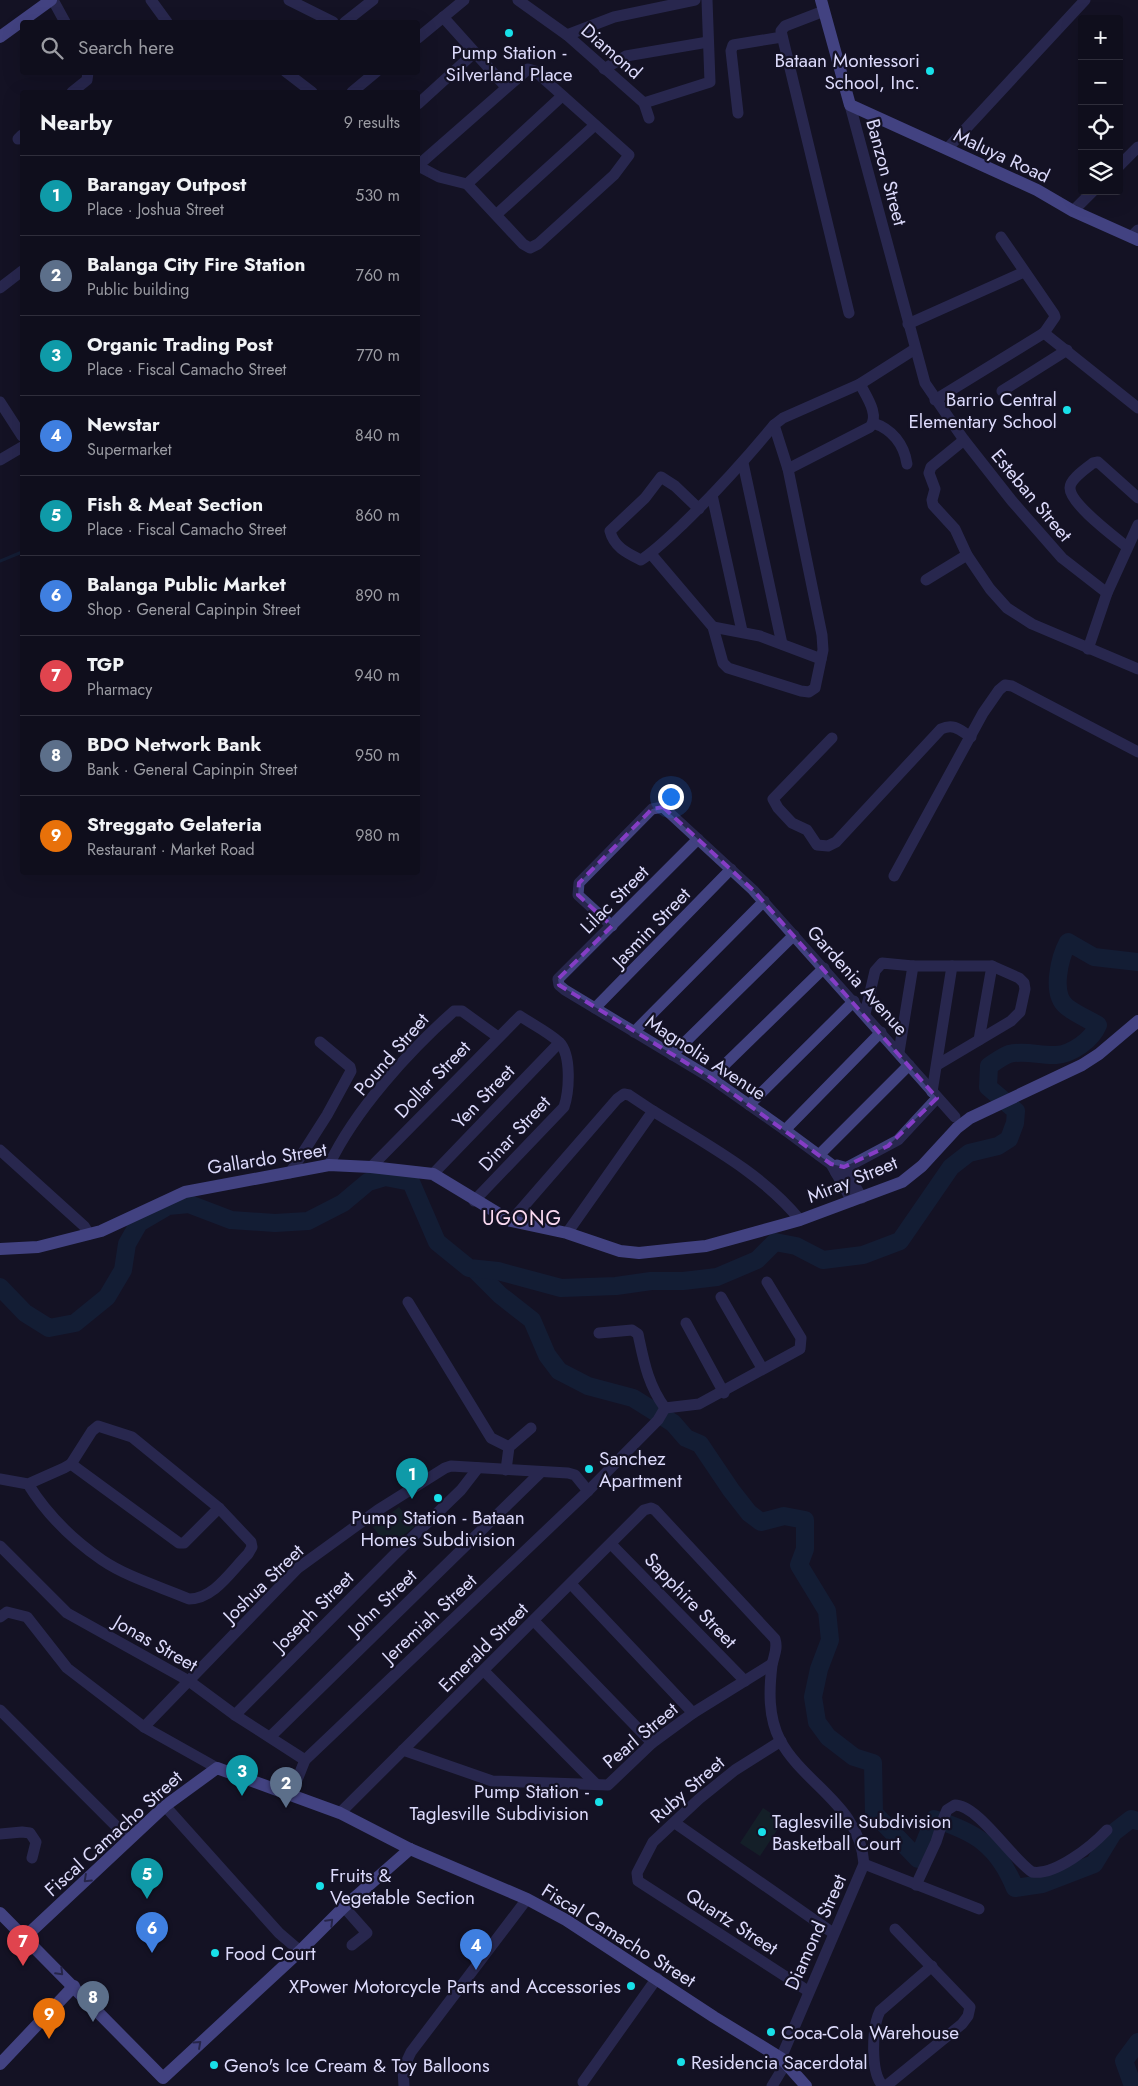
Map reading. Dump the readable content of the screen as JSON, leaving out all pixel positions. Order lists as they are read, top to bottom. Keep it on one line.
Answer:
{"streets":{"street":["Diamond","Maluya Road","Banzon Street","Esteban Street","Lilac Street","Jasmin Street","Gardenia Avenue","Pound Street","Magnolia Avenue","Dollar Street","Yen Street","Dinar Street","Gallardo Street","Miray Street","Joshua Street","Sapphire Street","John Street","Joseph Street","Jeremiah Street","Jonas Street","Emerald Street","Pearl Street","Ruby Street","Fiscal Camacho Street","Quartz Street","Diamond Street"]},"crossings":[["Maluya Road","Banzon Street"],["Banzon Street","Esteban Street"],["Lilac Street","Gardenia Avenue"],["Lilac Street","Magnolia Avenue"],["Jasmin Street","Gardenia Avenue"],["Jasmin Street","Magnolia Avenue"],["Pound Street","Dollar Street"],["Pound Street","Gallardo Street"],["Magnolia Avenue","Miray Street"],["Dollar Street","Yen Street"],["Dollar Street","Dinar Street"],["Dollar Street","Gallardo Street"],["Yen Street","Dinar Street"],["Yen Street","Gallardo Street"],["Dinar Street","Gallardo Street"],["Gallardo Street","Miray Street"],["Joshua Street","John Street"],["Joshua Street","Joseph Street"],["Joshua Street","Jeremiah Street"],["Joshua Street","Jonas Street"],["Sapphire Street","Emerald Street"],["Sapphire Street","Pearl Street"],["John Street","Jonas Street"],["Joseph Street","Jonas Street"],["Jeremiah Street","Jonas Street"],["Jeremiah Street","Fiscal Camacho Street"],["Emerald Street","Pearl Street"],["Emerald Street","Fiscal Camacho Street"],["Emerald Street","Diamond Street"],["Pearl Street","Diamond Street"],["Ruby Street","Quartz Street"],["Ruby Street","Diamond Street"],["Fiscal Camacho Street","Diamond Street"],["Quartz Street","Diamond Street"]],"districts":["UGONG"],"places":["Pump Station - Silverland Place","Bataan Montessori School, Inc.","Barrio Central Elementary School","Sanchez Apartment","Pump Station - Bataan Homes Subdivision","Pump Station - Taglesville Subdivision","Taglesville Subdivision Basketball Court","Fruits & Vegetable Section","Food Court","XPower Motorcycle Parts and Accessories","Coca-Cola Warehouse","Residencia Sacerdotal","Geno's Ice Cream & Toy Balloons"],"page":{"map_buttons":["+","−"],"search":"Search here","heading":["Nearby","9 results"],"list":[{"mark":"1","name":"Barangay Outpost","note":"Place · Joshua Street","value":"530 m"},{"mark":"2","name":"Balanga City Fire Station","note":"Public building","value":"760 m"},{"mark":"3","name":"Organic Trading Post","note":"Place · Fiscal Camacho Street","value":"770 m"},{"mark":"4","name":"Newstar","note":"Supermarket","value":"840 m"},{"mark":"5","name":"Fish & Meat Section","note":"Place · Fiscal Camacho Street","value":"860 m"},{"mark":"6","name":"Balanga Public Market","note":"Shop · General Capinpin Street","value":"890 m"},{"mark":"7","name":"TGP","note":"Pharmacy","value":"940 m"},{"mark":"8","name":"BDO Network Bank","note":"Bank · General Capinpin Street","value":"950 m"},{"mark":"9","name":"Streggato Gelateria","note":"Restaurant · Market Road","value":"980 m"}],"pins":["1","3","2","5","6","7","4","8","9"]}}
